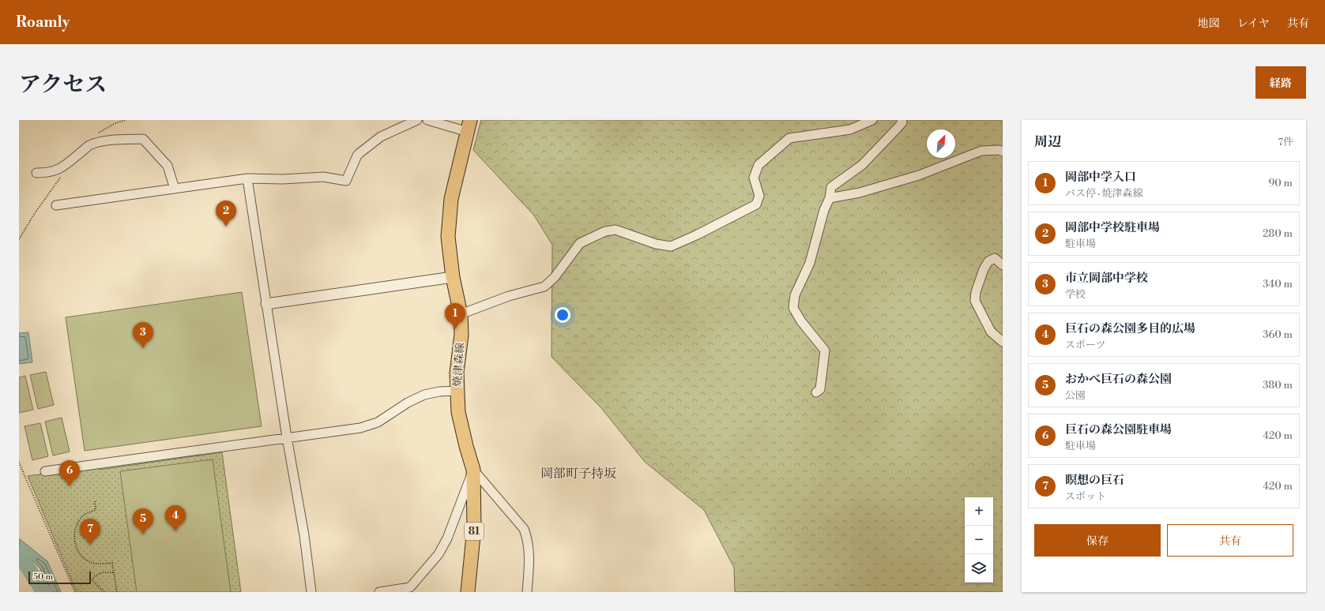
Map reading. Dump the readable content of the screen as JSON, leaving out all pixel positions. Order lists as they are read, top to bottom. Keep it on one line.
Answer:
{"streets":{"main road":["焼津森線","81"]},"districts":["岡部町子持坂"],"scale_bar":"50 m","north":"top right","page":{"header":"Roamly","nav":["地図","レイヤ","共有"],"title":"アクセス","buttons":["経路",["保存","共有"]],"heading":["周辺","7件"],"list":[{"mark":"1","name":"岡部中学入口","note":"バス停 · 焼津森線","value":"90 m"},{"mark":"2","name":"岡部中学校駐車場","note":"駐車場","value":"280 m"},{"mark":"3","name":"市立岡部中学校","note":"学校","value":"340 m"},{"mark":"4","name":"巨石の森公園多目的広場","note":"スポーツ","value":"360 m"},{"mark":"5","name":"おかべ巨石の森公園","note":"公園","value":"380 m"},{"mark":"6","name":"巨石の森公園駐車場","note":"駐車場","value":"420 m"},{"mark":"7","name":"瞑想の巨石","note":"スポット","value":"420 m"}],"pins":["2","1","3","6","4","5","7"],"map_buttons":["+","−"],"scale":"50 m"}}
